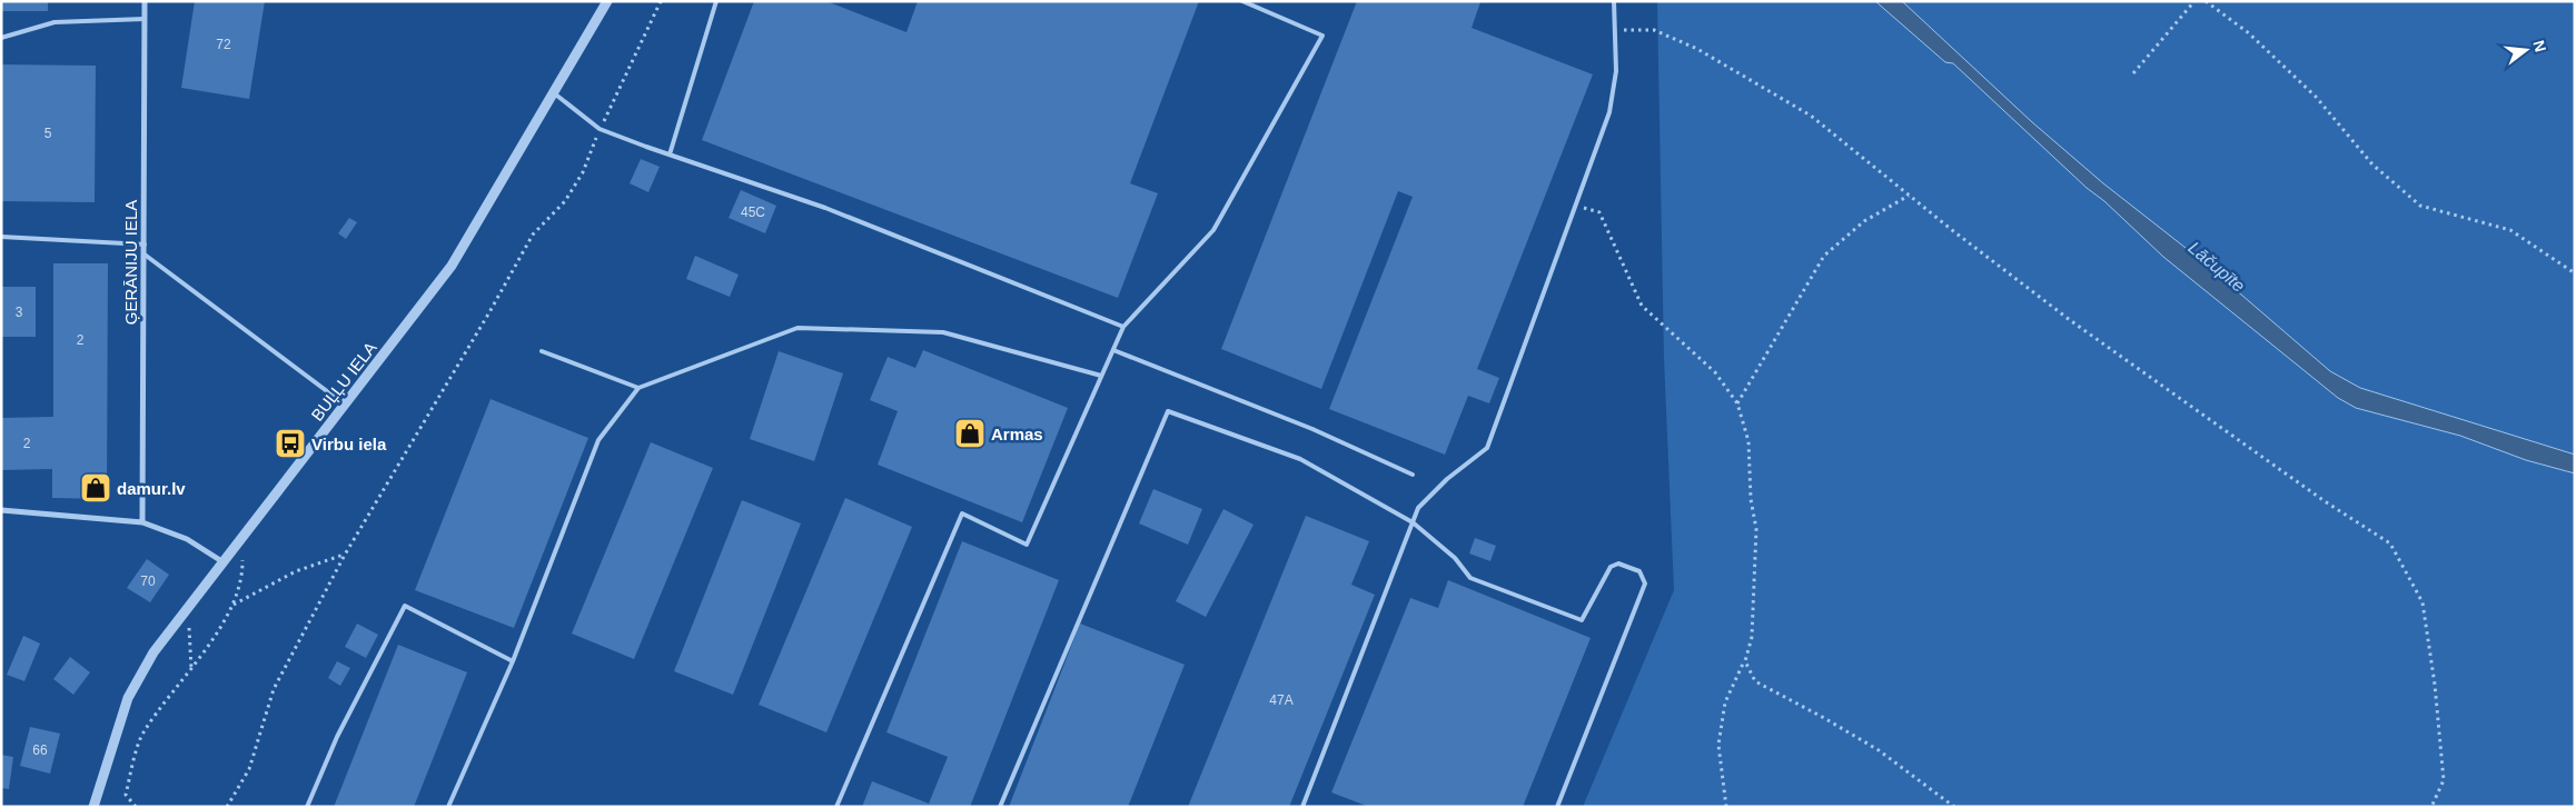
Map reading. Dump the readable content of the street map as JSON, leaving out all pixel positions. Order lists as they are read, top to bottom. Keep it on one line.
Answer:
{"streets":{"street":["ĢERĀNIJU IELA","BUĻĻU IELA"]},"water":["Lāčupīte"],"places":{"shop":["Armas","damur.lv"],"bus stop":["Virbu iela"]},"house_numbers":["72","5","45C","3","2","2","70","47A","66"],"north":"right"}
